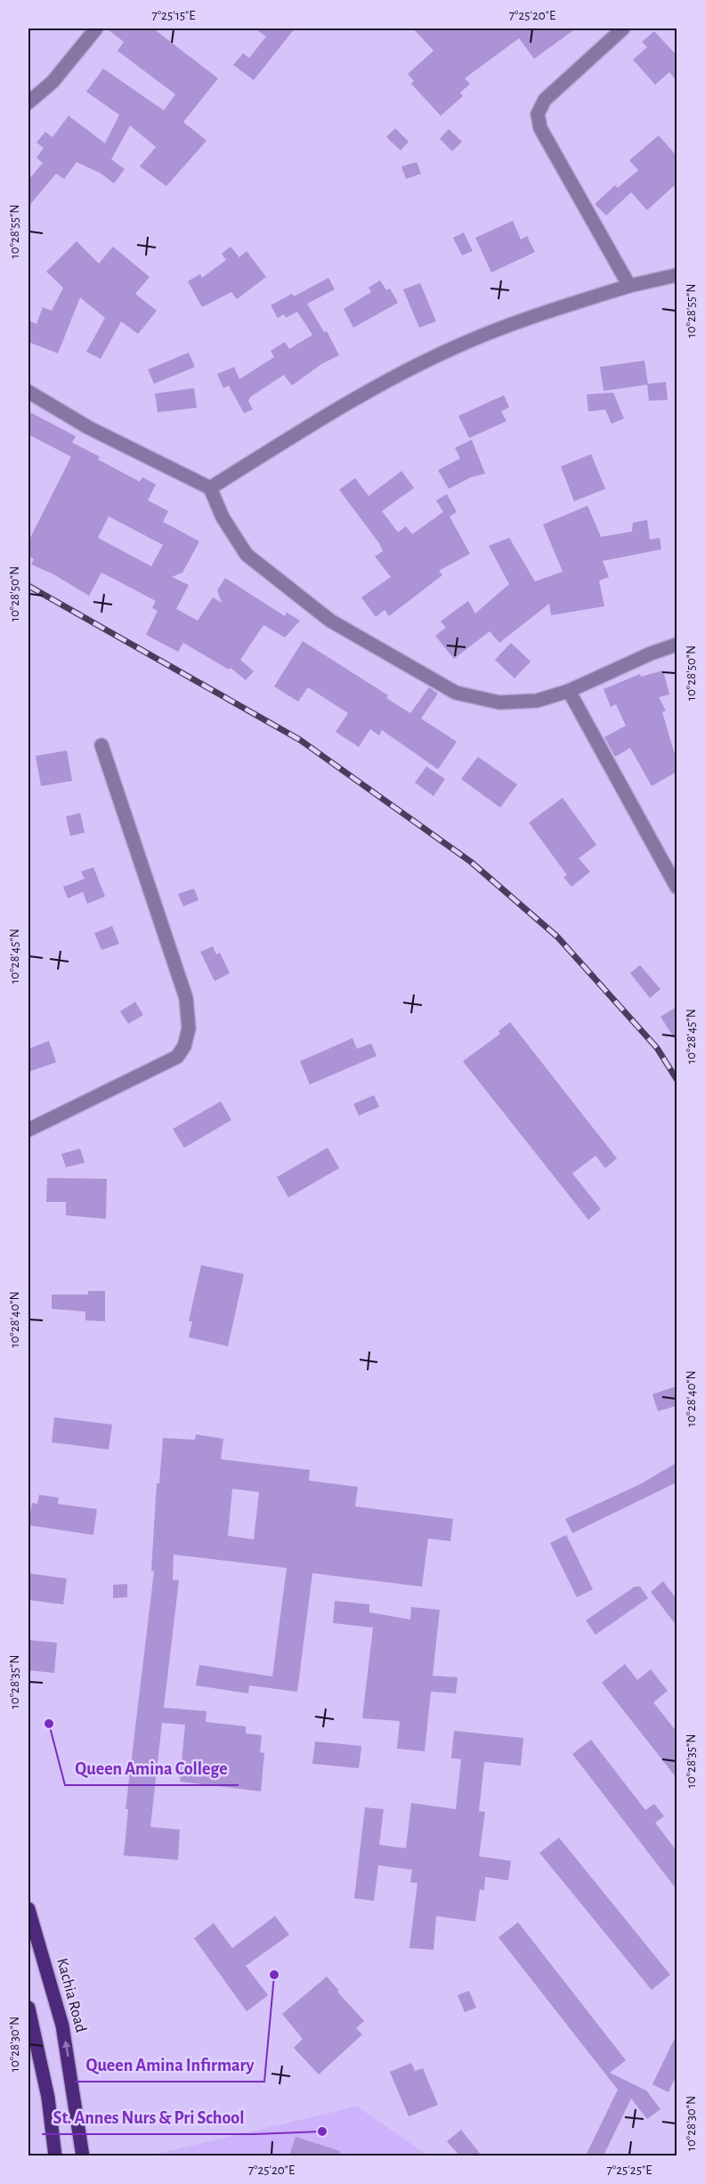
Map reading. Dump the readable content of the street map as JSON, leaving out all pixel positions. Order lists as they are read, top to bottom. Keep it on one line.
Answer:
{"streets":{"main road":["Kachia Road"]},"places":["Queen Amina College","Queen Amina Infirmary","St. Annes Nurs & Pri School"],"coordinates":["7°25'15\"E","7°25'20\"E","10°28'55\"N","10°28'50\"N","10°28'45\"N","10°28'40\"N","10°28'35\"N","10°28'30\"N","7°25'25\"E"]}
